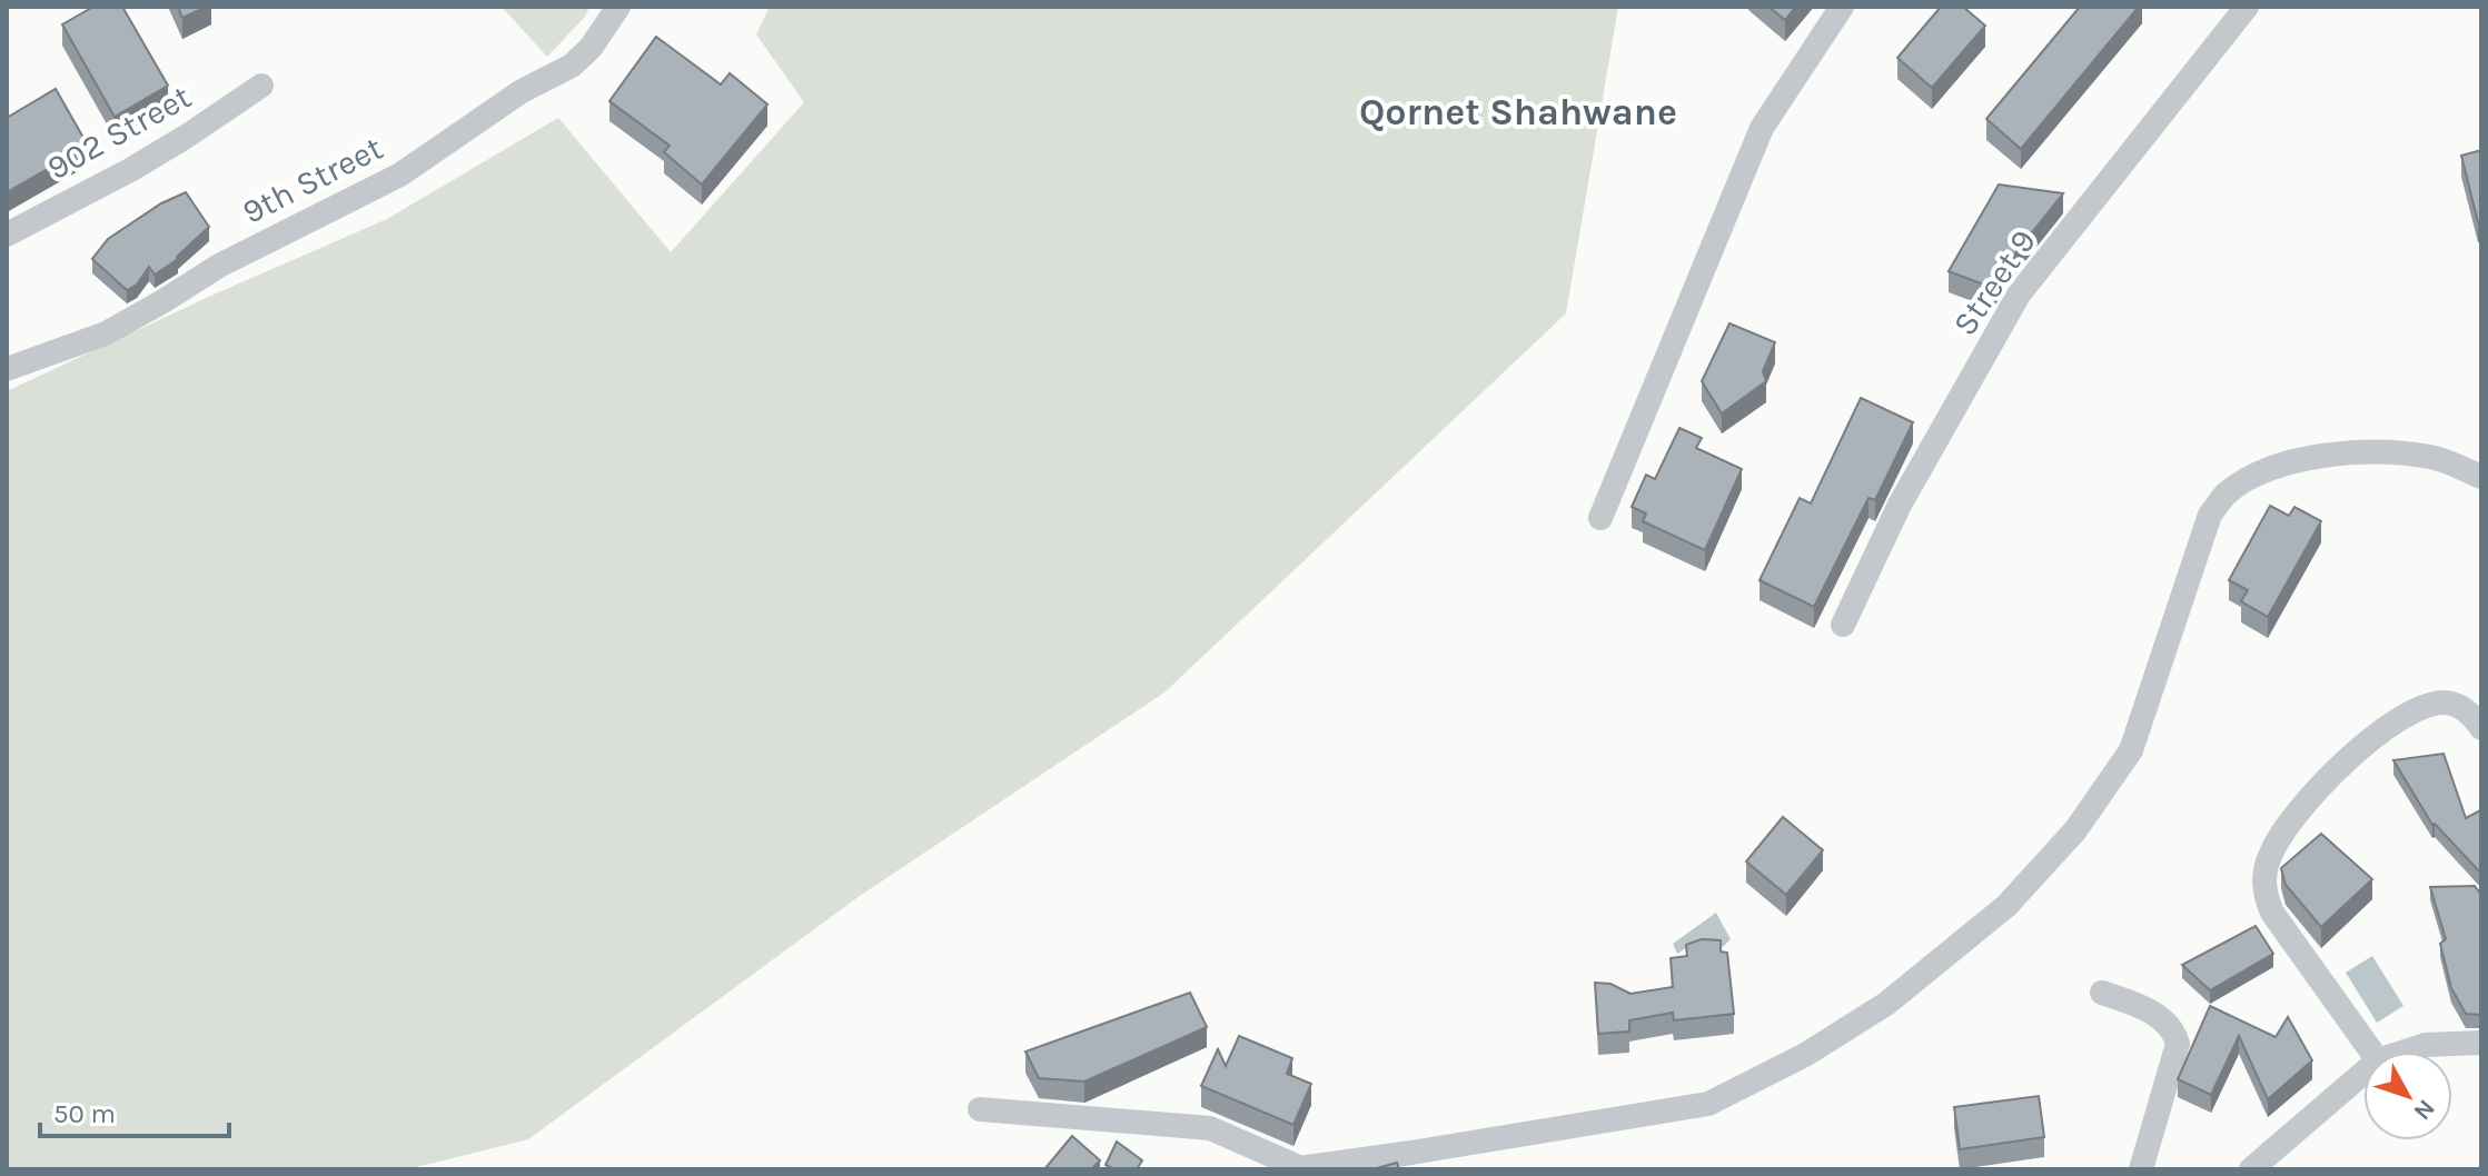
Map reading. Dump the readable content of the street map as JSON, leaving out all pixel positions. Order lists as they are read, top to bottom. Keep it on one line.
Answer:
{"streets":{"street":["902 Street","9th Street","Street 9"]},"districts":["Qornet Shahwane"],"scale_bar":"50 m","north":"bottom right"}
